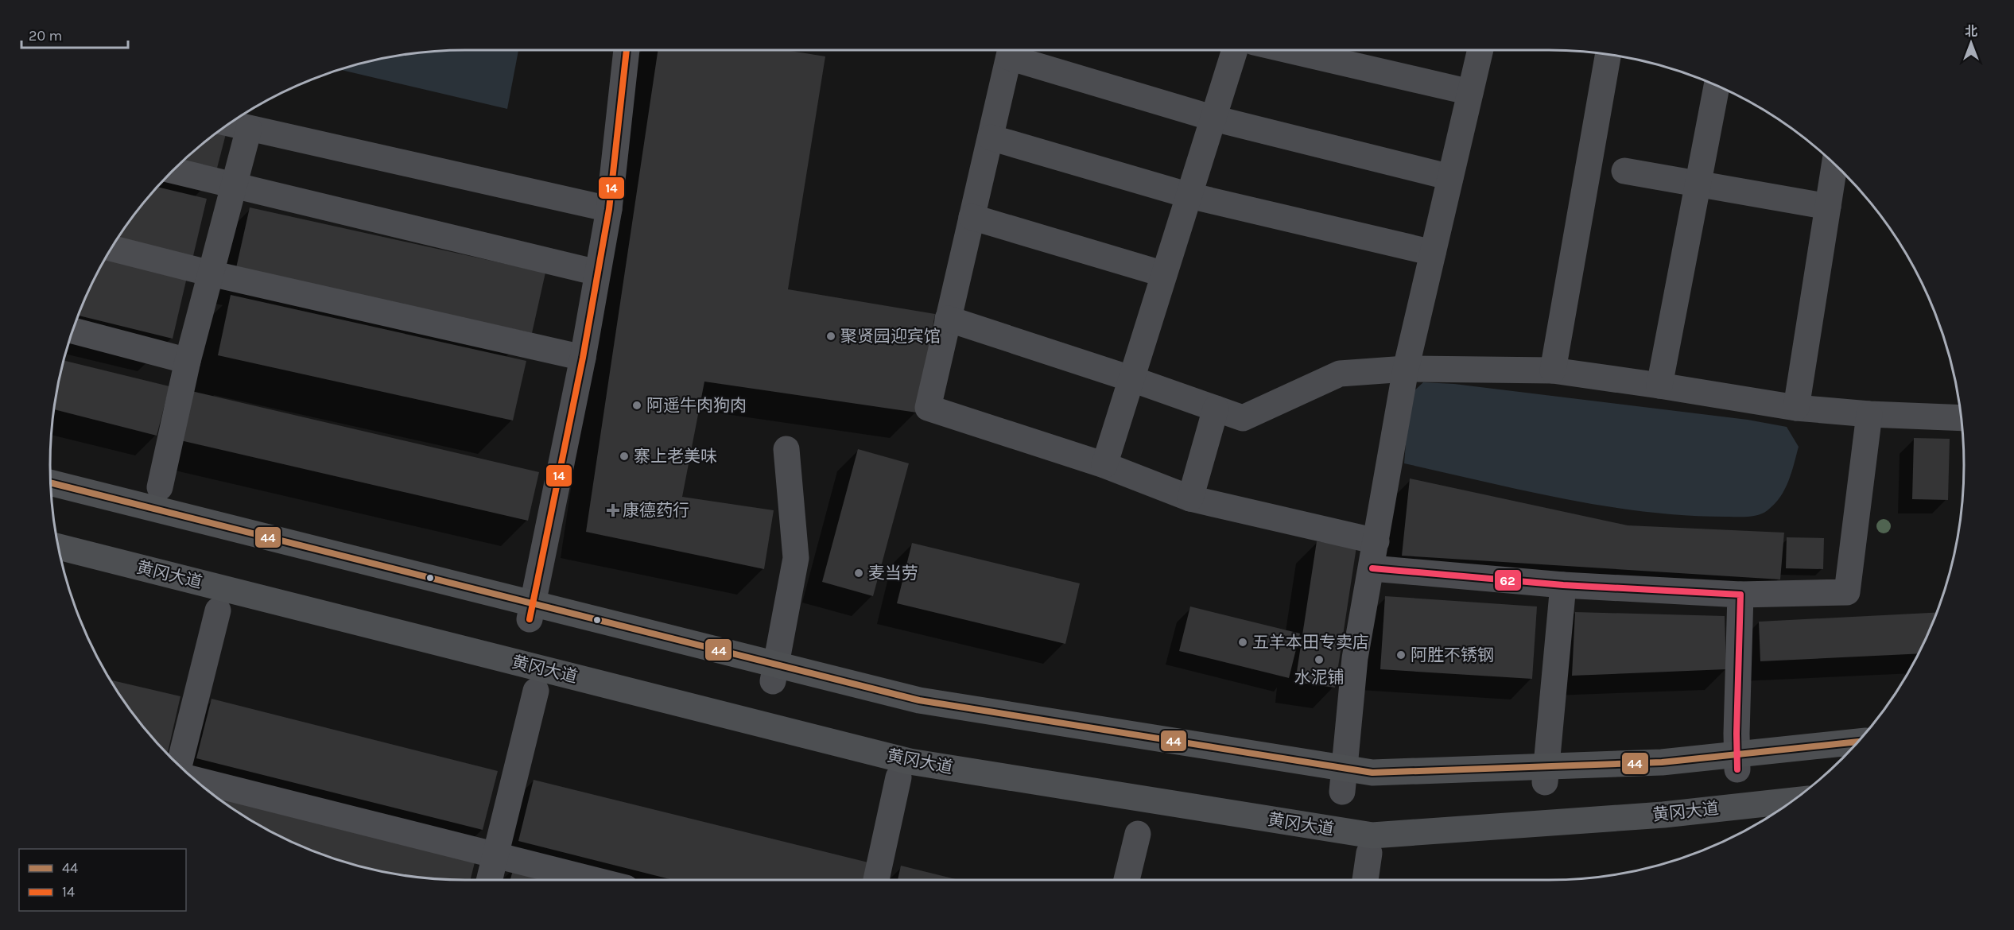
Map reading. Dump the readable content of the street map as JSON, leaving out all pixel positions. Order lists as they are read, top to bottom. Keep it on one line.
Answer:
{"streets":{"main road":["黄冈大道"]},"places":{"other":["聚贤园迎宾馆","阿遥牛肉狗肉","寨上老美味","麦当劳","五羊本田专卖店","阿胜不锈钢","水泥铺"],"health":["康德药行"]},"lines":["transit line 14","transit line 44","transit line 62"],"legend":["44","14"],"scale_bar":"20 m","north":"top"}
